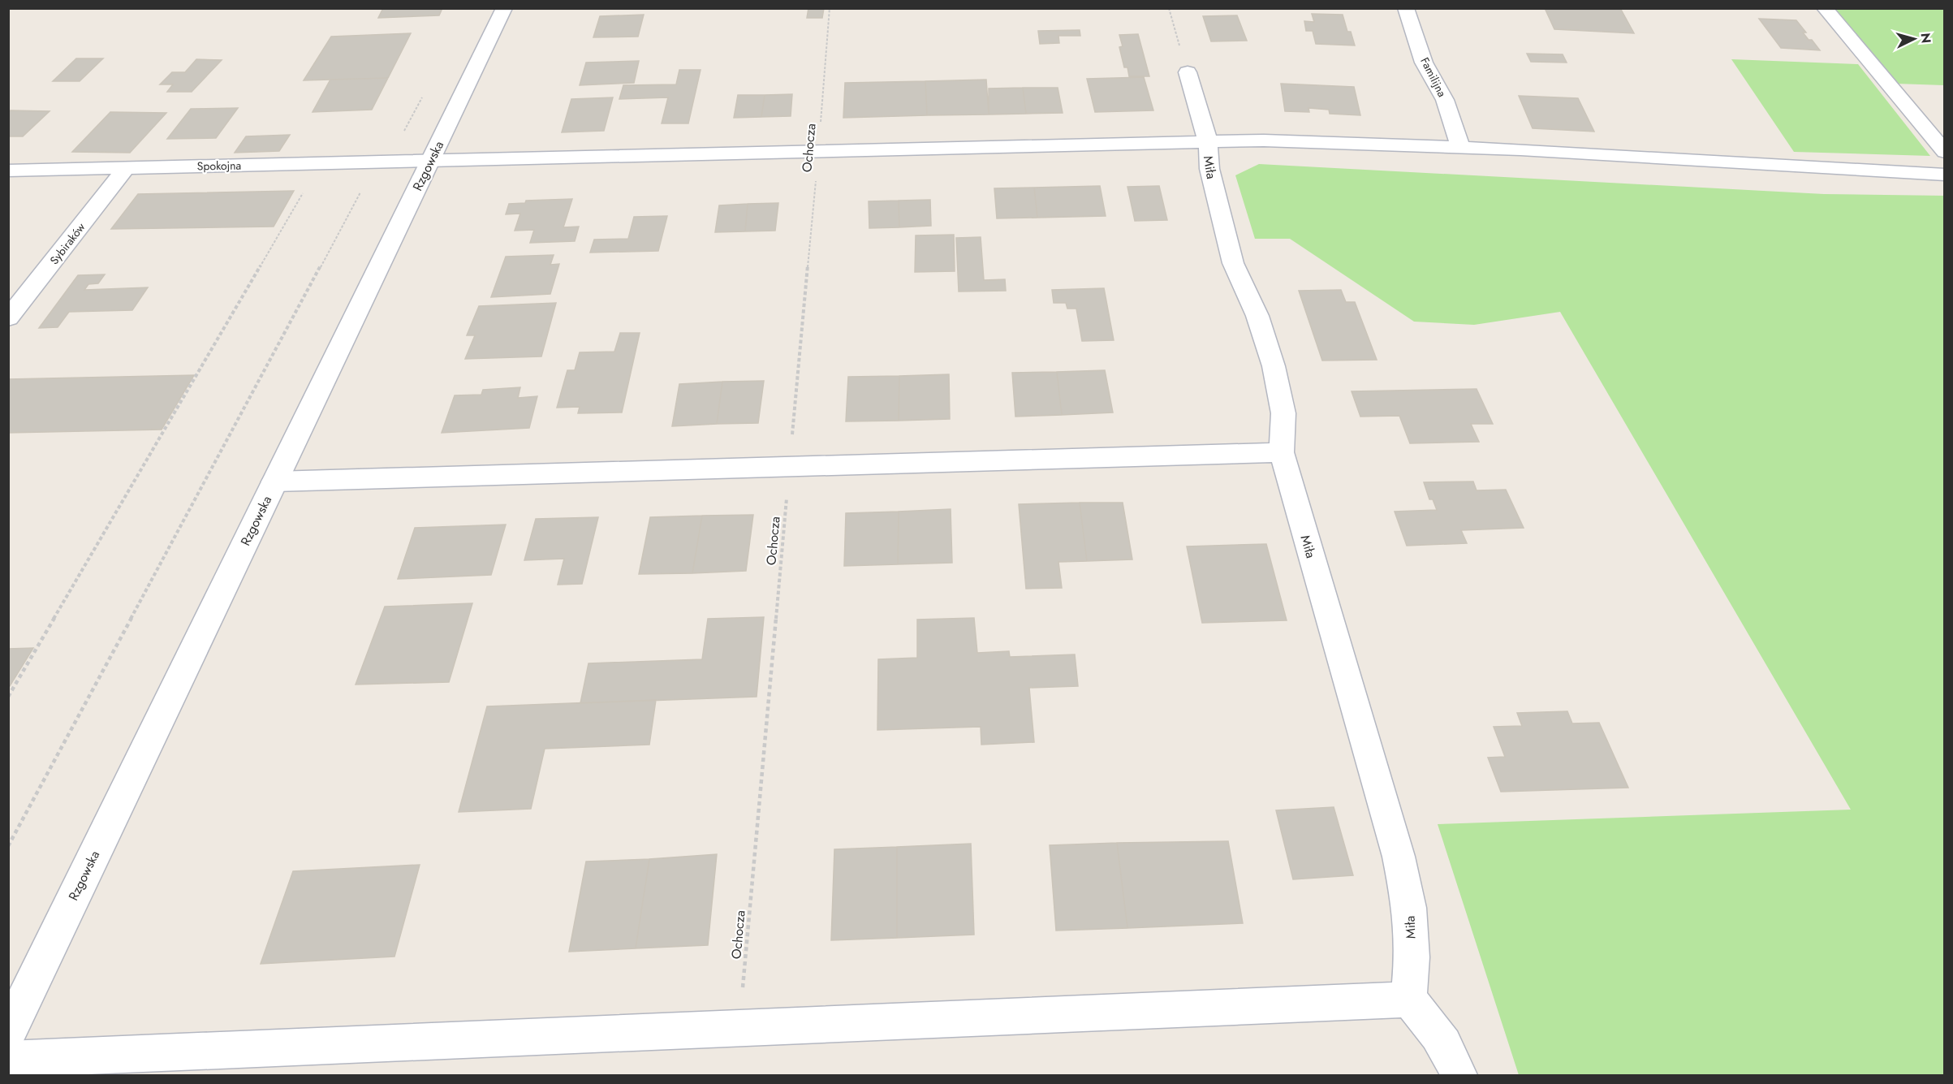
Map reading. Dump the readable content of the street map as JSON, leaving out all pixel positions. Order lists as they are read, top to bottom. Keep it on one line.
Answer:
{"streets":{"street":["Familijna","Spokojna","Rzgowska","Miła","Sybiraków"],"path":["Ochocza"]},"crossings":[["Familijna","Spokojna"],["Ochocza","Spokojna"],["Spokojna","Rzgowska"],["Spokojna","Miła"],["Spokojna","Sybiraków"]],"north":"right"}
